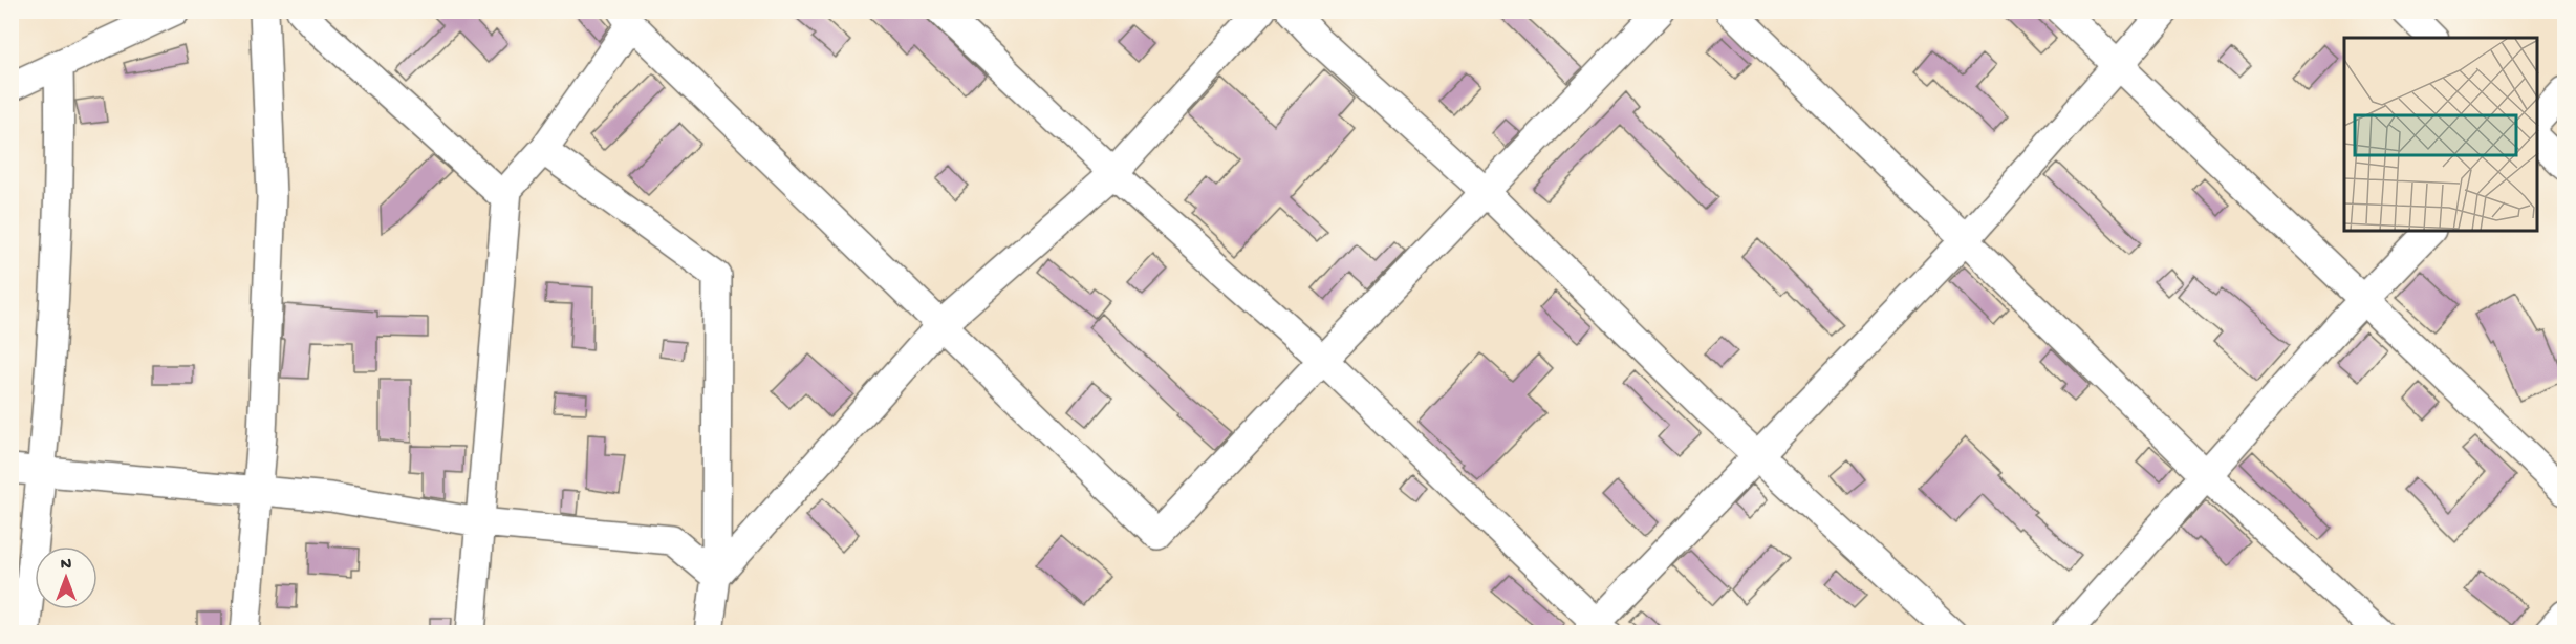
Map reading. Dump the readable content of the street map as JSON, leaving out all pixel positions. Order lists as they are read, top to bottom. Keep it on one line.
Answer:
{"north":"top"}
